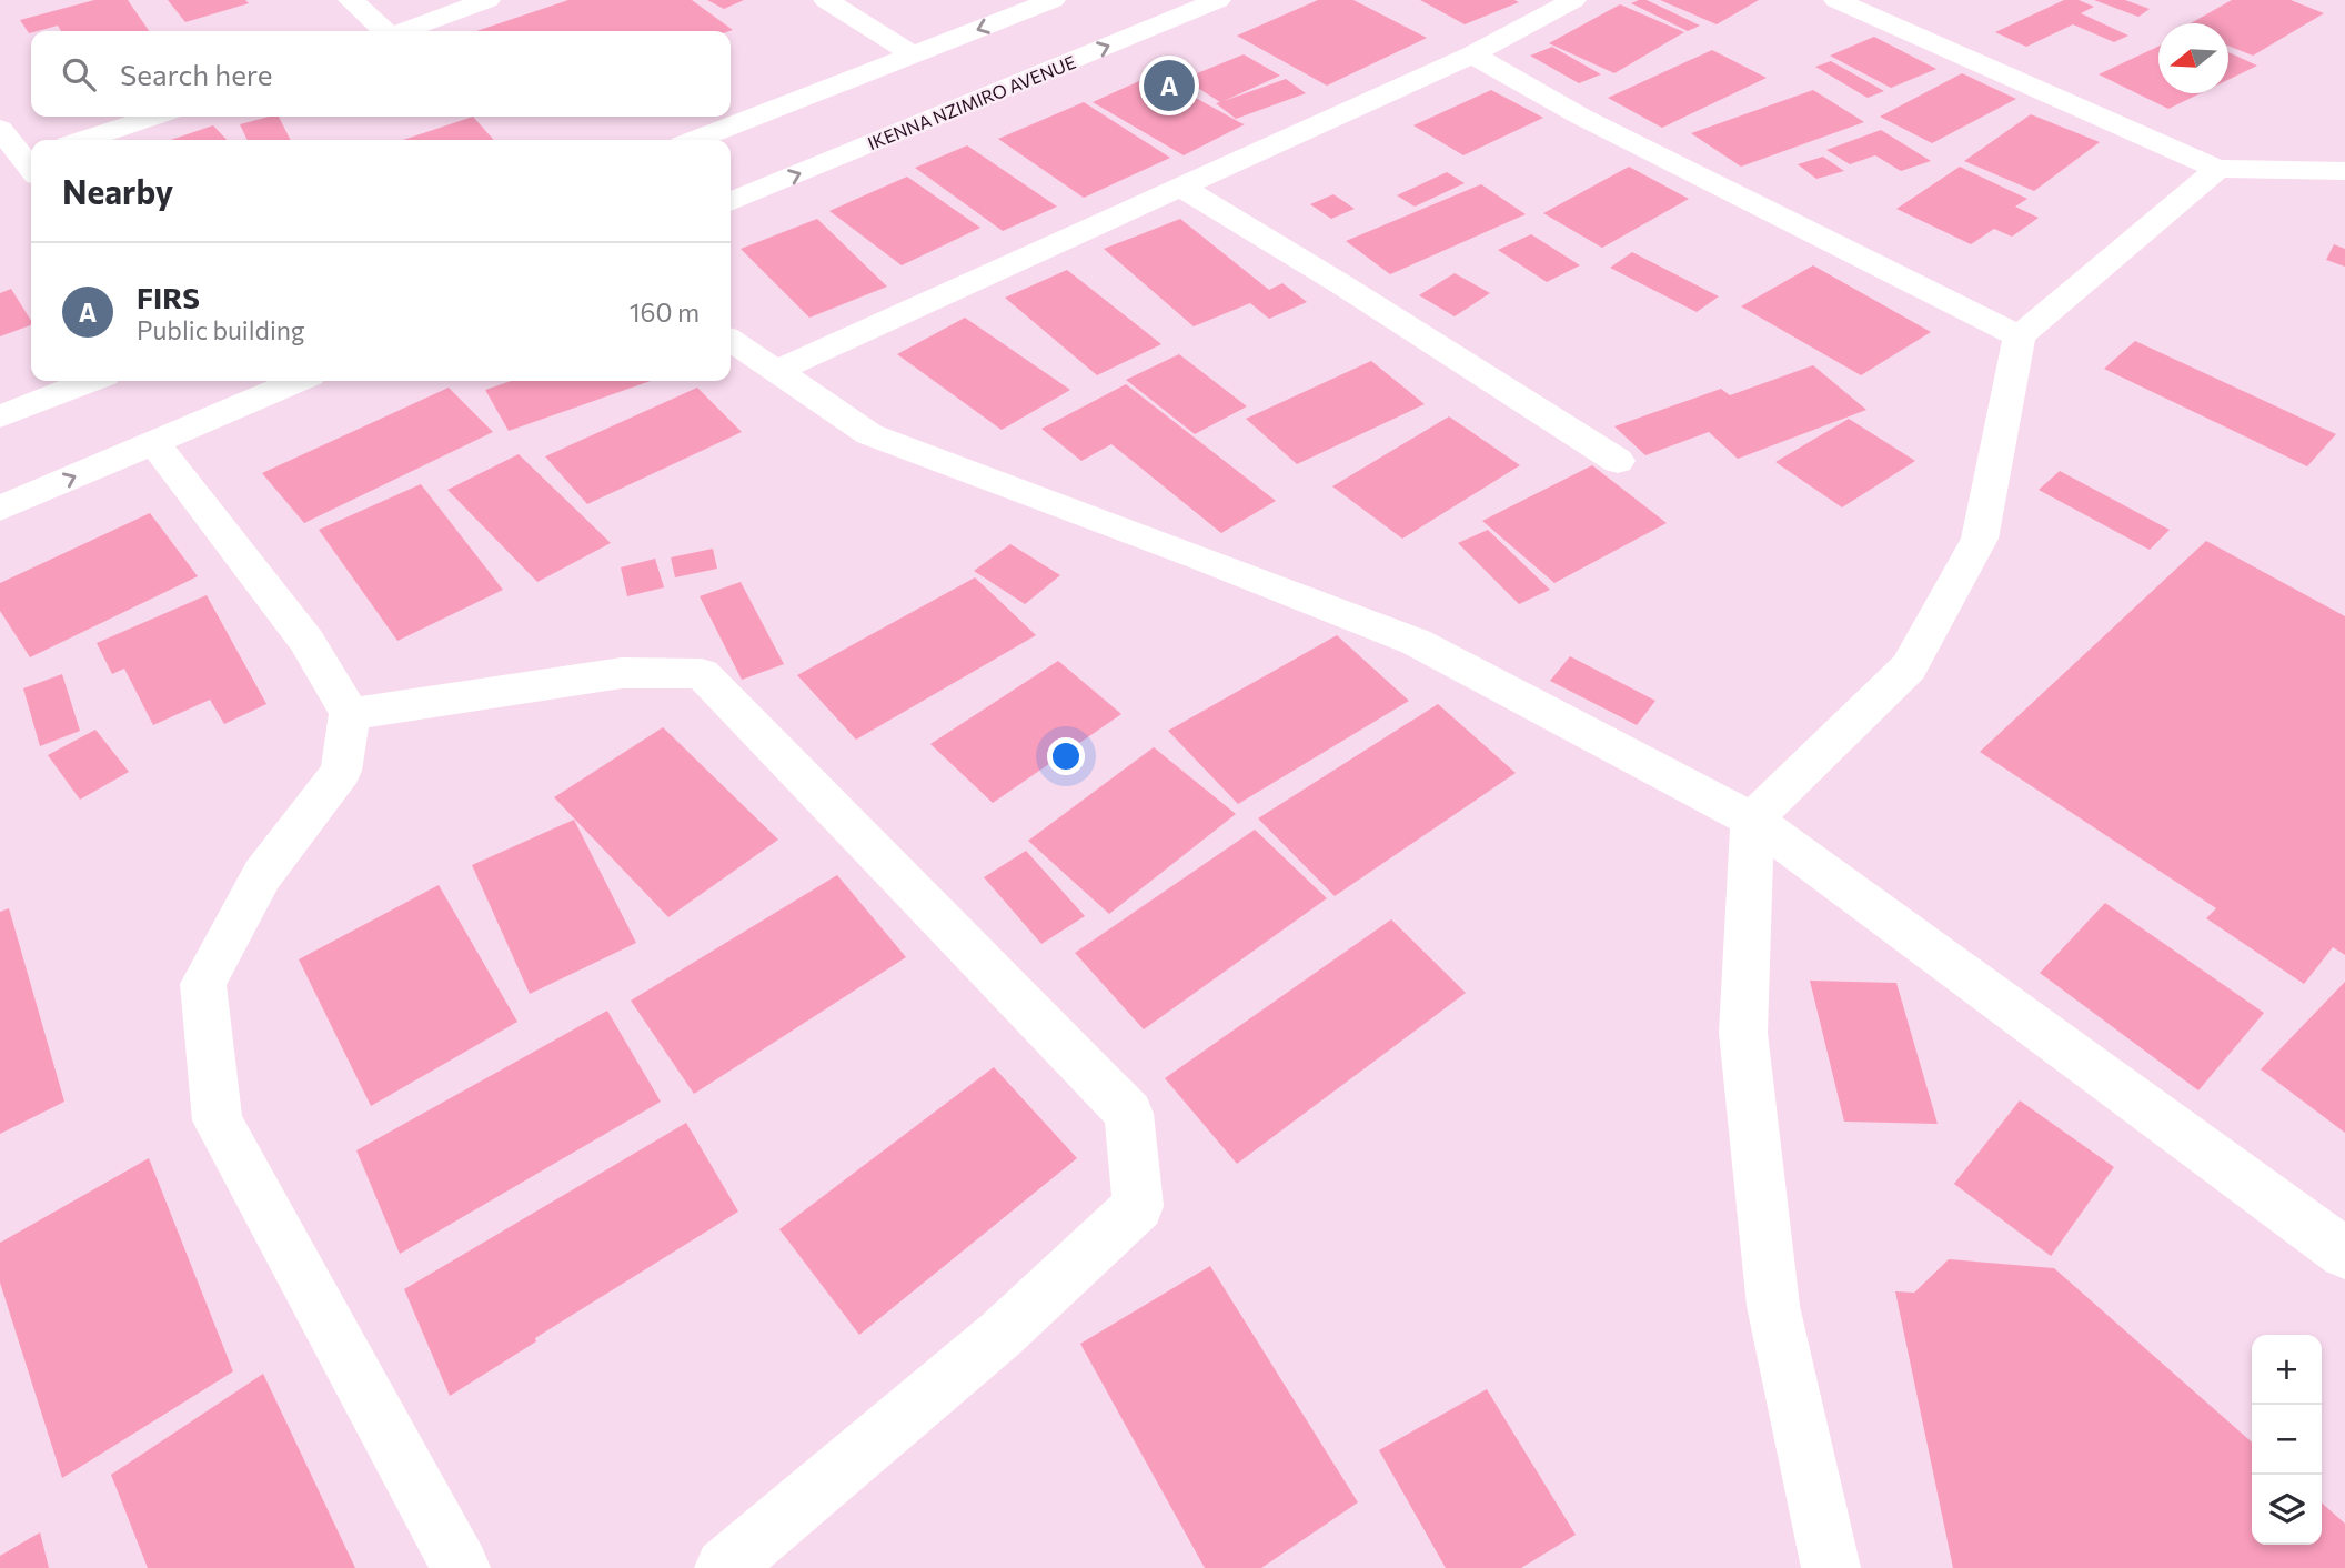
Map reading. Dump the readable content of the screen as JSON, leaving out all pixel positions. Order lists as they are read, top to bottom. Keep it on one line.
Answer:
{"streets":{"street":["IKENNA NZIMIRO AVENUE"]},"north":"left","page":{"search":"Search here","pins":"A","heading":"Nearby","list":[{"mark":"A","name":"FIRS","note":"Public building","value":"160 m"}],"map_buttons":["+","−"]}}
